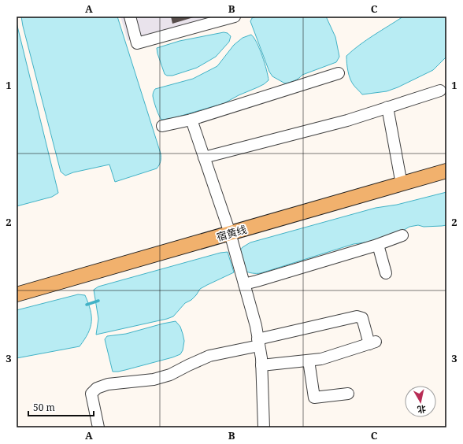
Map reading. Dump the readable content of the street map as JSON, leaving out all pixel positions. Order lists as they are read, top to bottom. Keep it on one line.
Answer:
{"streets":{"main road":["宿黄线"]},"scale_bar":"50 m","north":"bottom","grid":{"columns":["A","B","C"],"rows":["1","2","3"]}}
